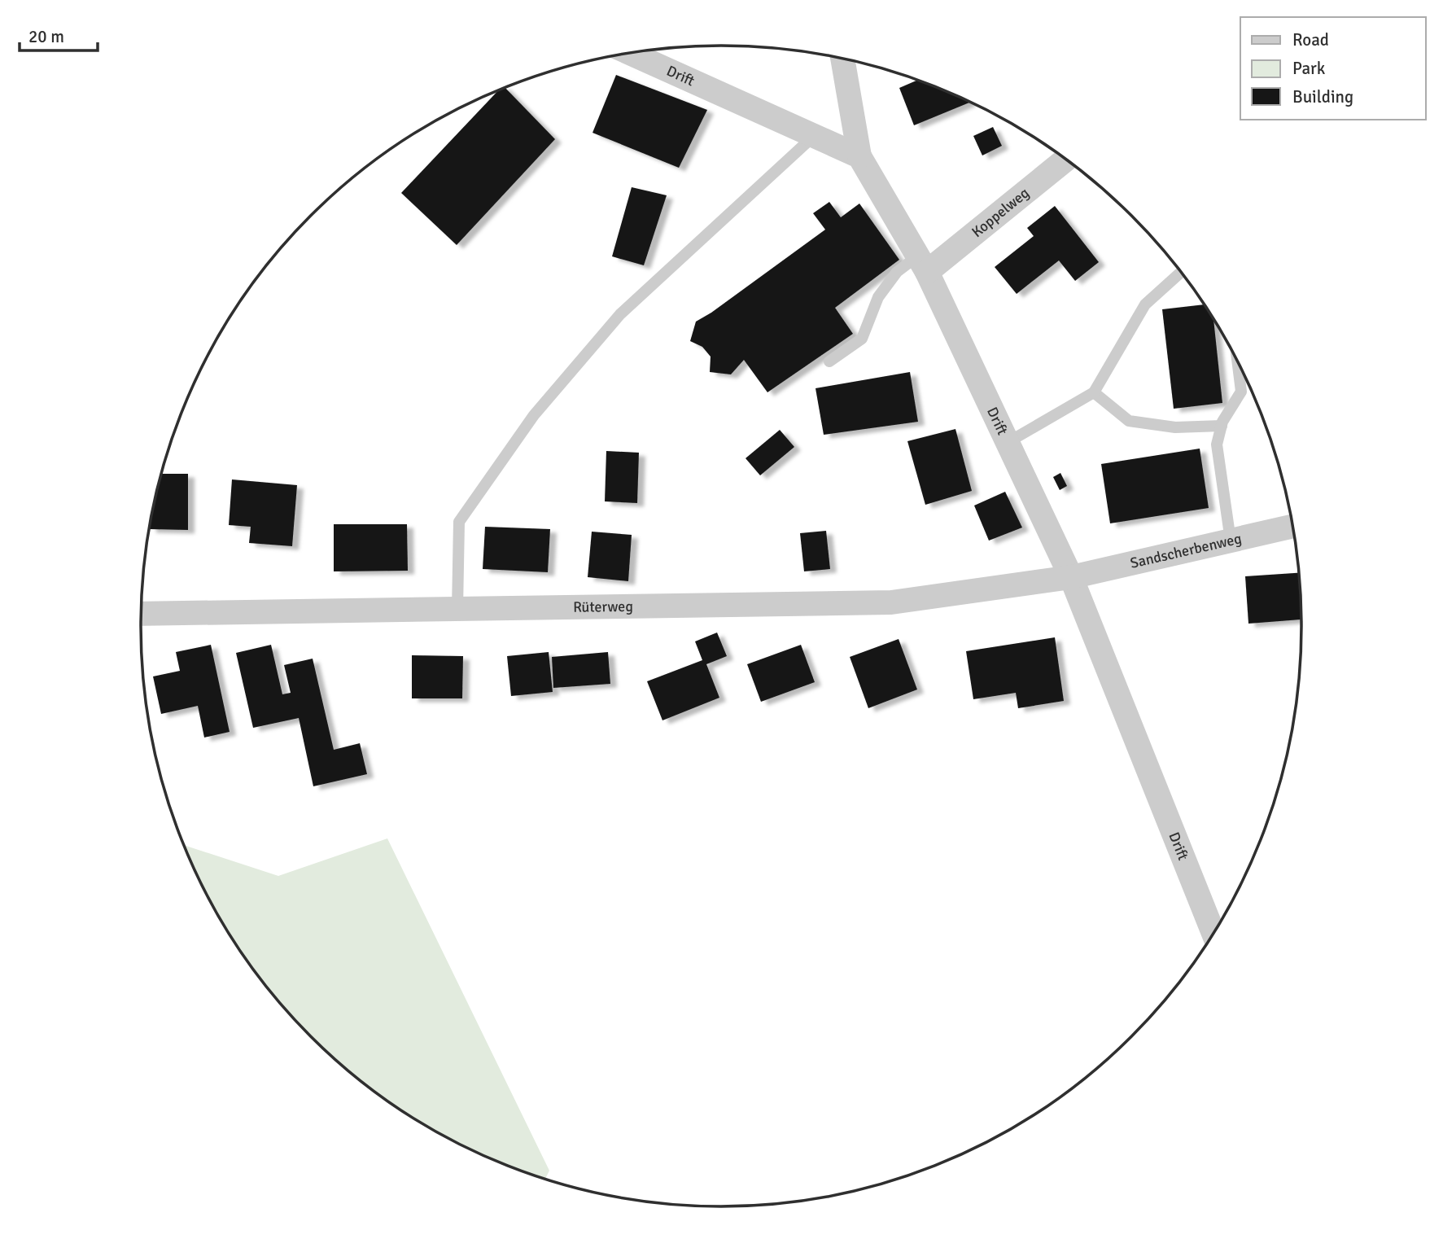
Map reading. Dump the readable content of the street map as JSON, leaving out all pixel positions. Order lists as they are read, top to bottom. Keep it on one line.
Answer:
{"streets":{"street":["Drift","Koppelweg","Sandscherbenweg","Rüterweg"]},"crossings":[["Drift","Koppelweg"],["Drift","Sandscherbenweg"],["Drift","Rüterweg"],["Sandscherbenweg","Rüterweg"]],"legend":["Road","Park","Building"],"scale_bar":"20 m"}
